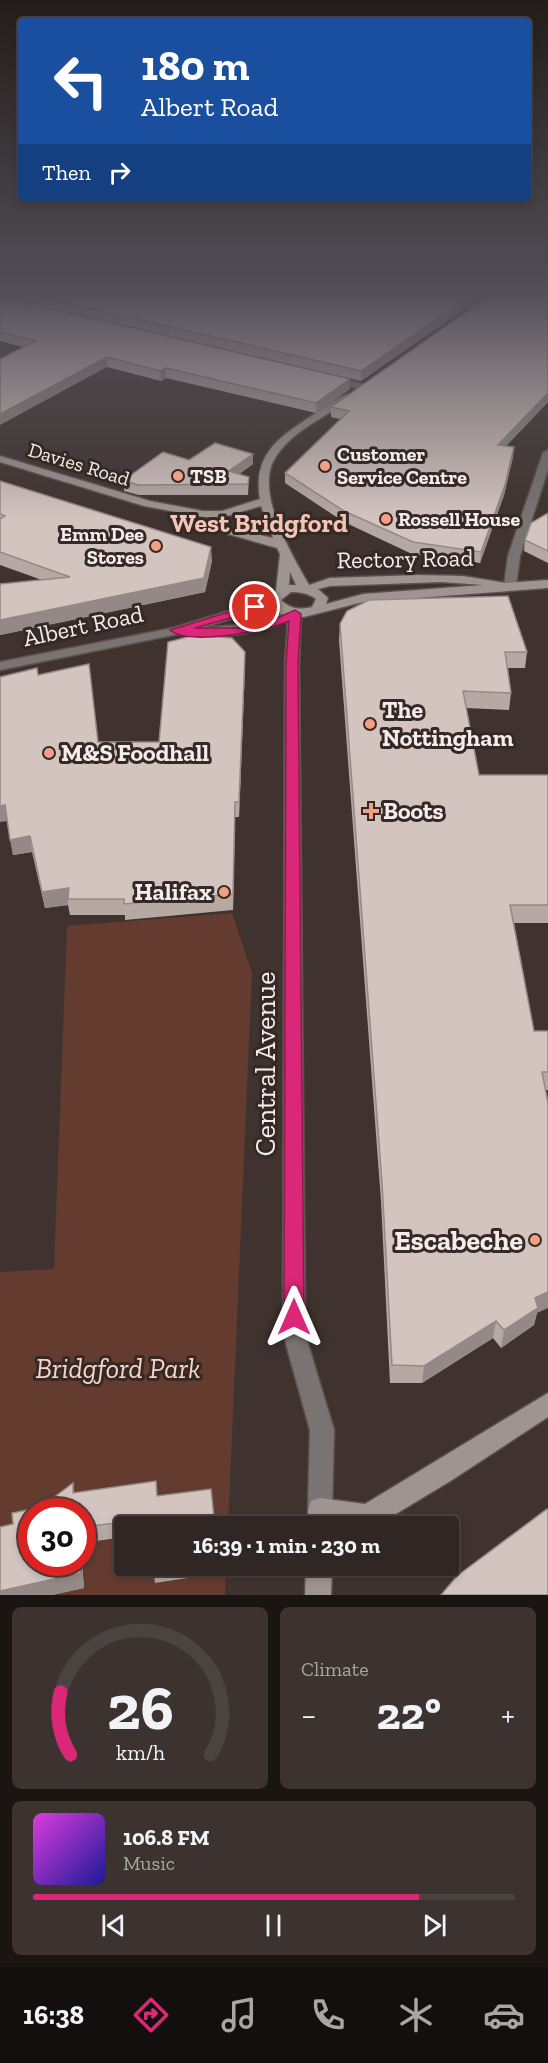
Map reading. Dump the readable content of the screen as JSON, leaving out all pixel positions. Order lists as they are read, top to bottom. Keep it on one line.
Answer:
{"streets":{"street":["Davies Road","Rectory Road","Albert Road","Central Avenue"]},"crossings":[["Rectory Road","Albert Road"],["Rectory Road","Central Avenue"],["Albert Road","Central Avenue"]],"districts":["West Bridgford"],"parks":["Bridgford Park"],"places":{"other":["Customer Service Centre","TSB","Rossell House","Emm Dee Stores","The Nottingham","M&S Foodhall","Halifax","Escabeche"],"health":["Boots"]},"page":{"turn":["180 m","Albert Road"],"then":"Then","limit":"30","trip":"16:39 · 1 min · 230 m","tile":"Climate","heat":["−","22°","+"],"song":["106.8 FM","Music"],"tabs":"16:38","gauge":["26","km/h"]}}
